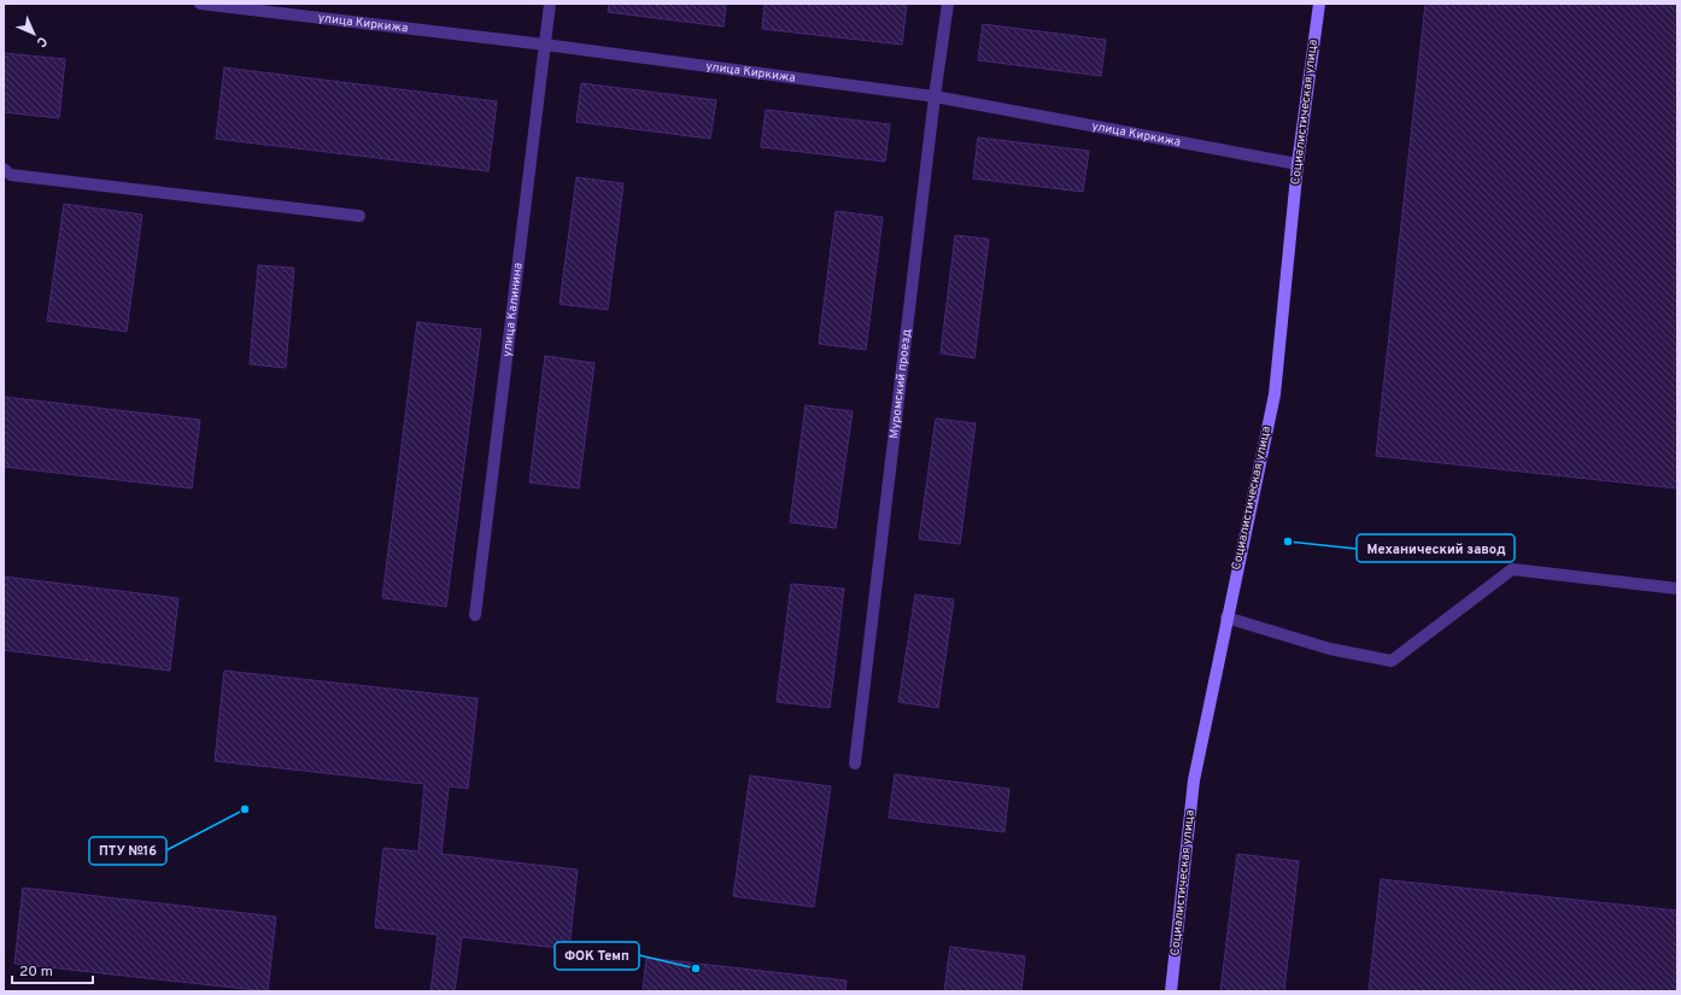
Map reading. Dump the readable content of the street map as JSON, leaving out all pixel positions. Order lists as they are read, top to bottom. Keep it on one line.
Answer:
{"streets":{"main road":["Социалистическая улица"],"street":["улица Киркижа","улица Калинина","Муромский проезд"]},"crossings":[["улица Киркижа","Социалистическая улица"],["улица Киркижа","улица Калинина"],["улица Киркижа","Муромский проезд"]],"places":["Механический завод","ПТУ №16","ФОК Темп"],"scale_bar":"20 m","north":"bottom right"}
